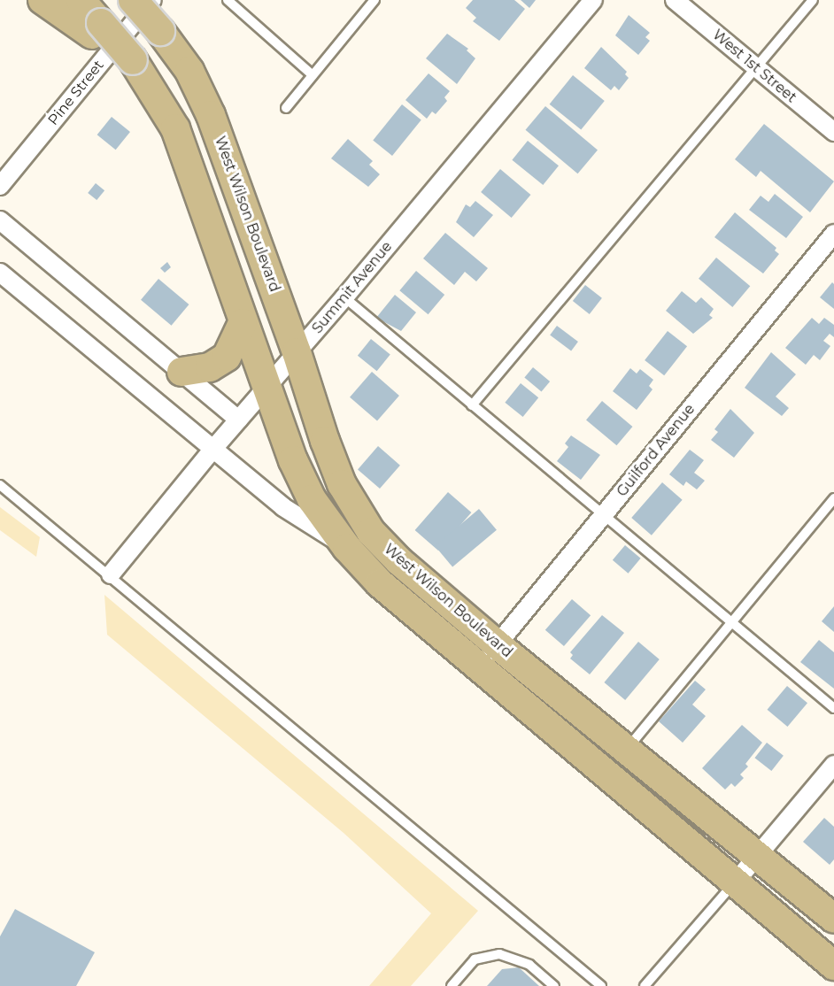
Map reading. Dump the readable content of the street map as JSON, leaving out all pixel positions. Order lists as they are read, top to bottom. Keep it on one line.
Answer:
{"streets":{"main road":["West Wilson Boulevard"],"street":["West 1st Street","Pine Street","Summit Avenue","Guilford Avenue"]},"crossings":[["West Wilson Boulevard","Summit Avenue"],["West Wilson Boulevard","Guilford Avenue"]]}
